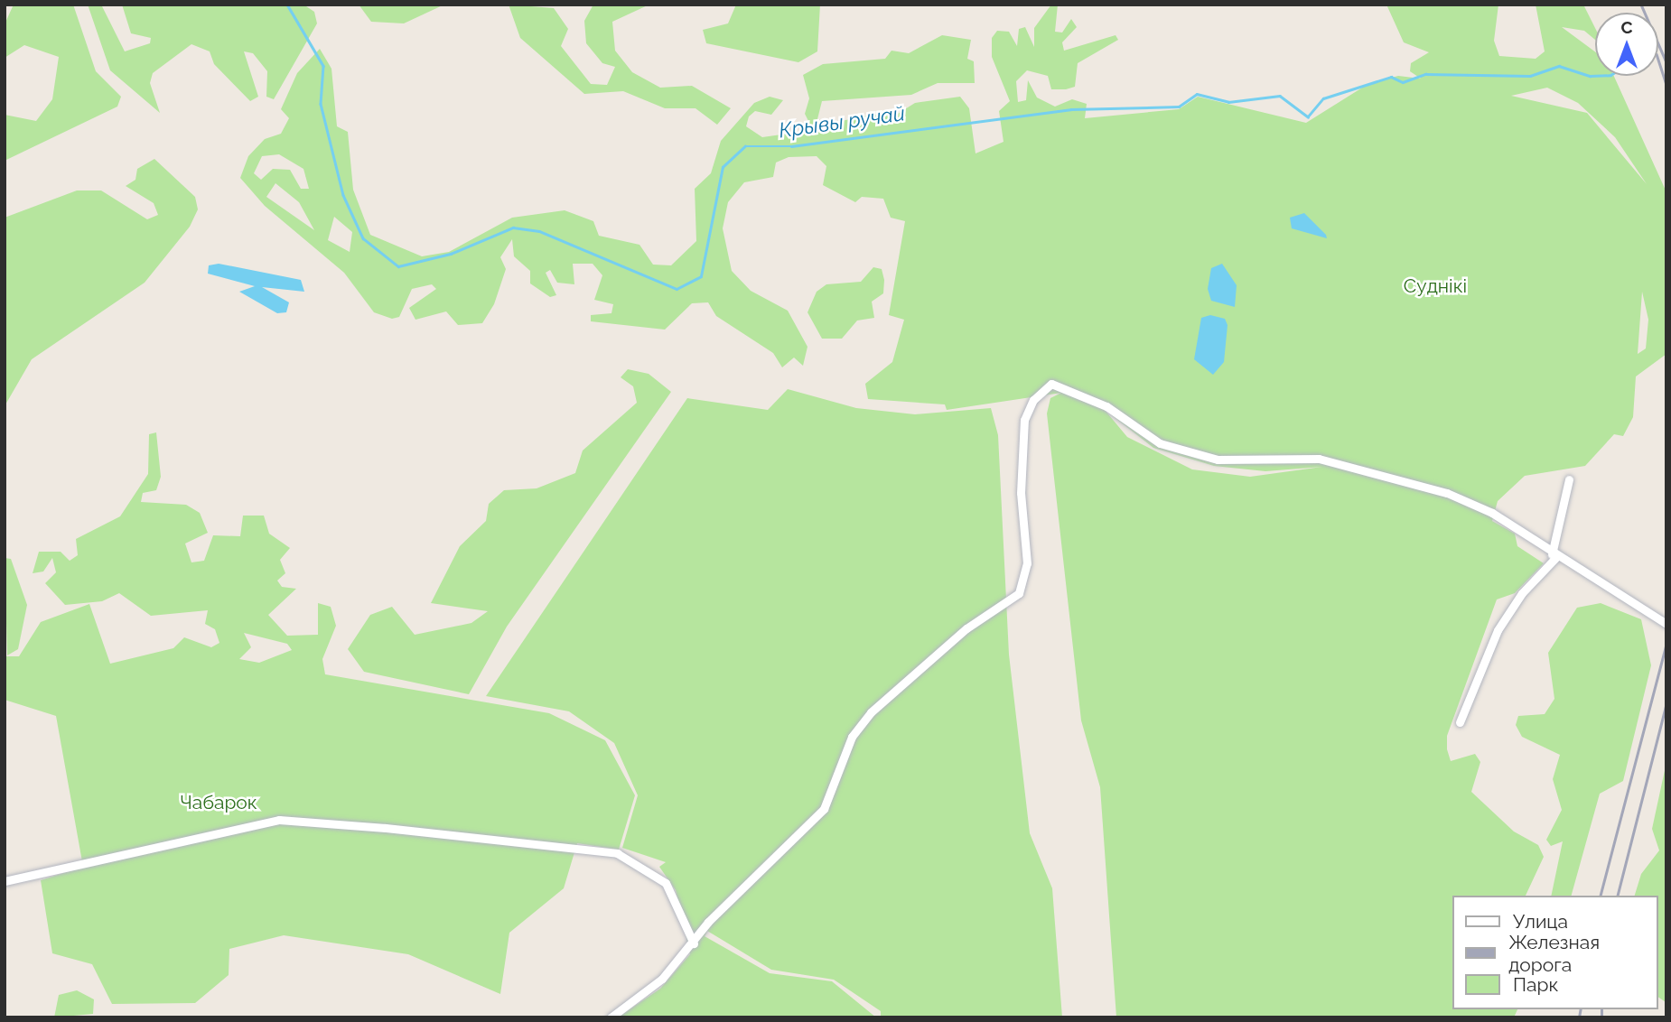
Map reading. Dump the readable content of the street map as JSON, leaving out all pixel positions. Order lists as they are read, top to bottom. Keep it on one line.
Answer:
{"water":["Крывы ручай"],"parks":["Суднікі","Чабарок"],"legend":["Улица","Железная дорога","Парк"],"north":"top"}
